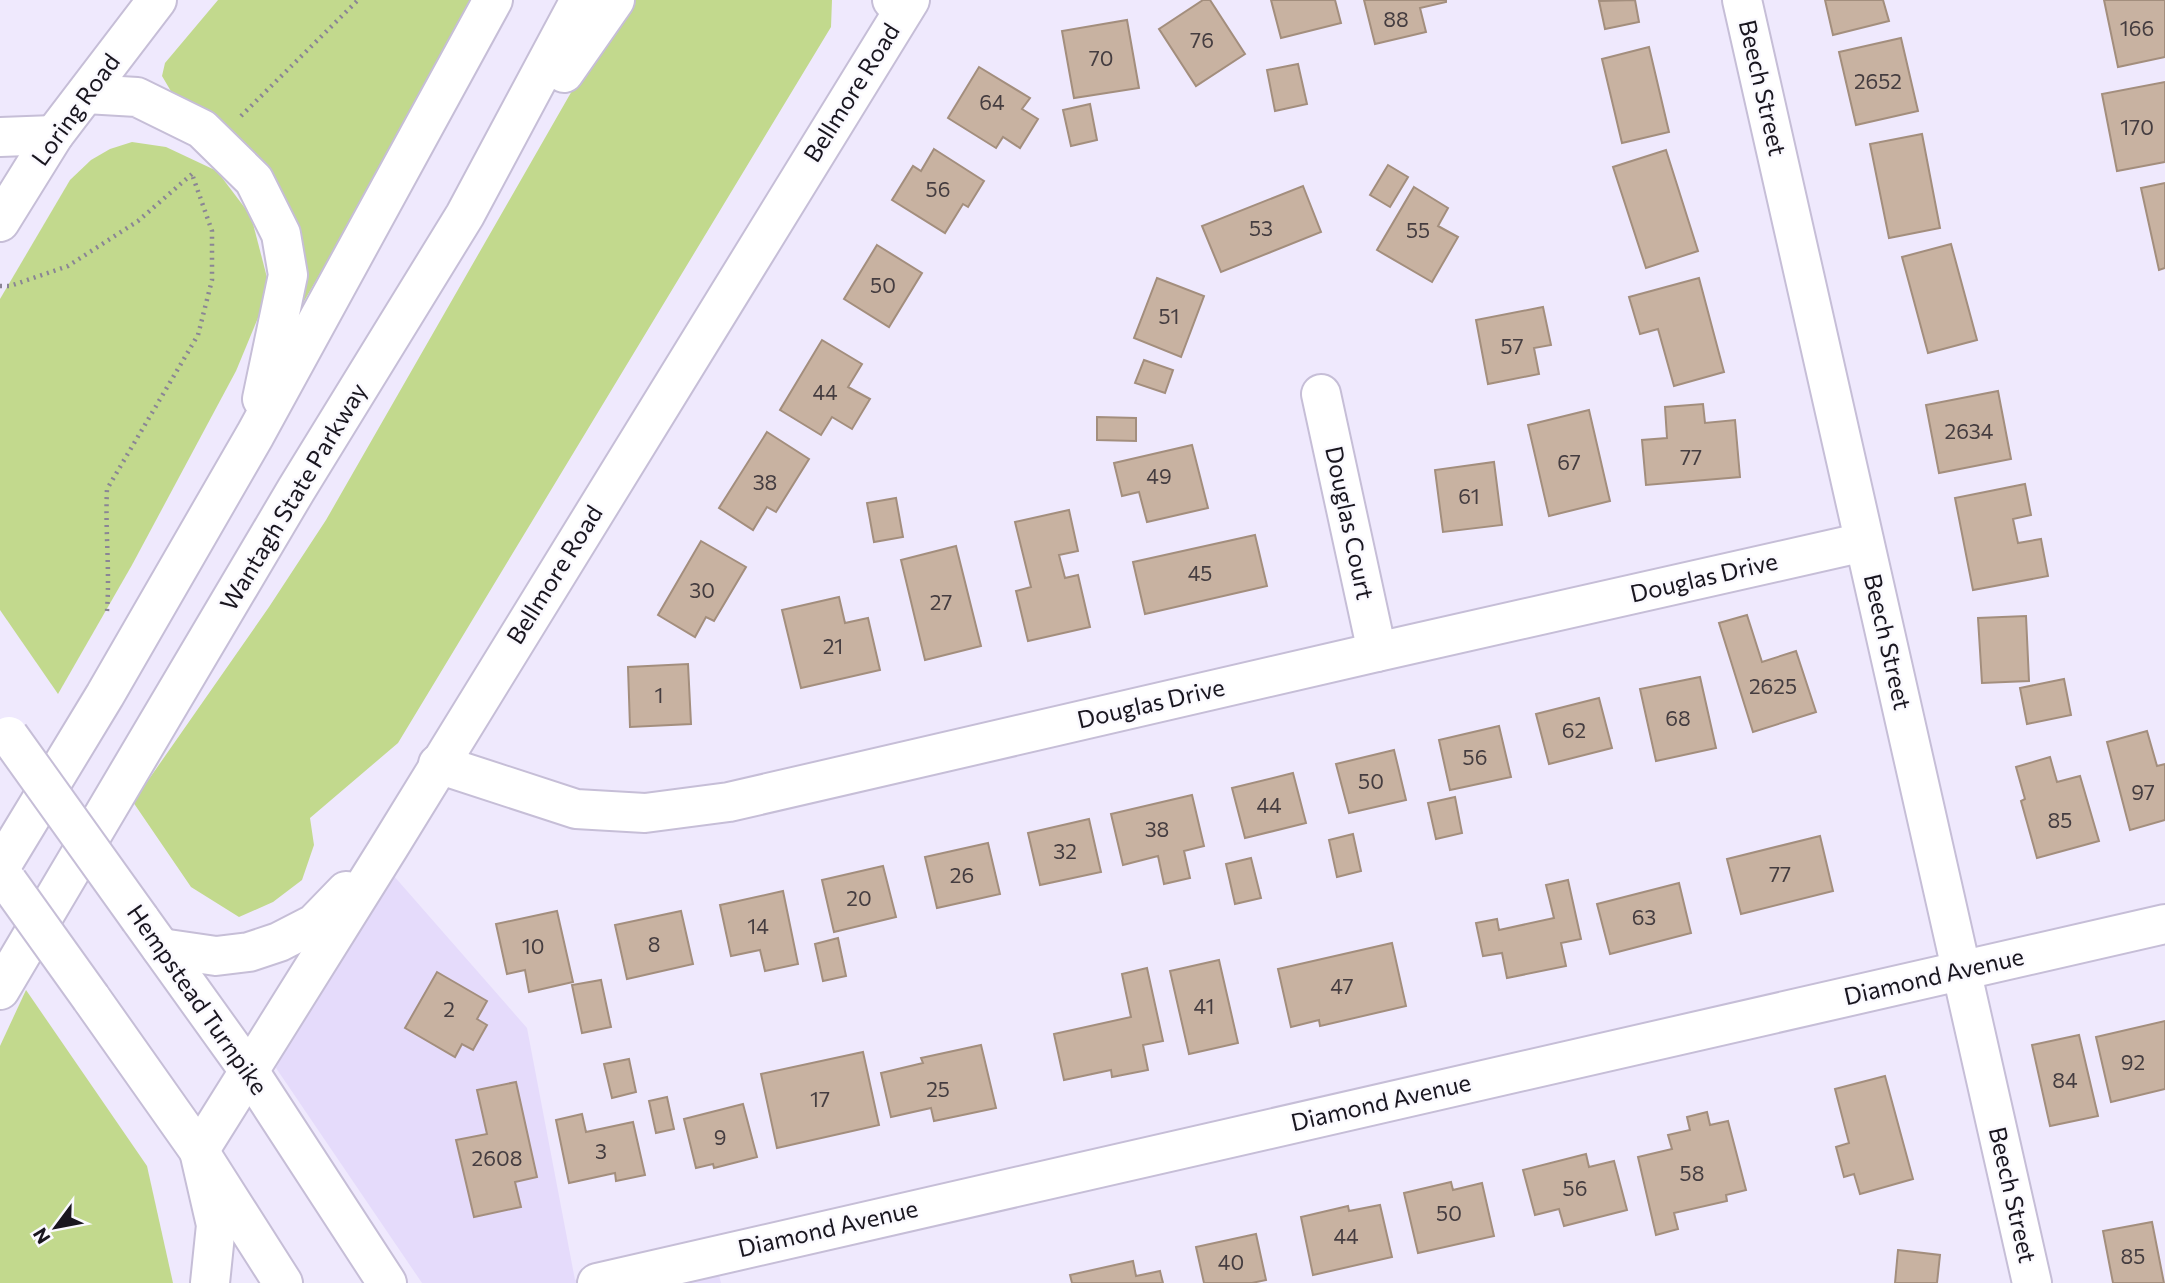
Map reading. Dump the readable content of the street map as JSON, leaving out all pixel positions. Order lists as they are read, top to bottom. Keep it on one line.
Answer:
{"streets":{"main road":["Beech Street","Bellmore Road","Loring Road","Wantagh State Parkway","Douglas Court","Douglas Drive","Diamond Avenue","Hempstead Turnpike"]},"crossings":[["Beech Street","Douglas Drive"],["Beech Street","Diamond Avenue"],["Bellmore Road","Douglas Drive"],["Bellmore Road","Hempstead Turnpike"],["Douglas Court","Douglas Drive"]],"house_numbers":["88","166","76","70","2652","64","170","56","53","55","50","51","57","44","2634","77","67","49","38","61","45","30","27","21","2625","1","68","62","56","50","97","44","85","38","32","77","26","20","63","14","8","10","47","41","2","92","84","25","17","9","3","2608","58","56","50","44","85","40"],"north":"bottom left"}
